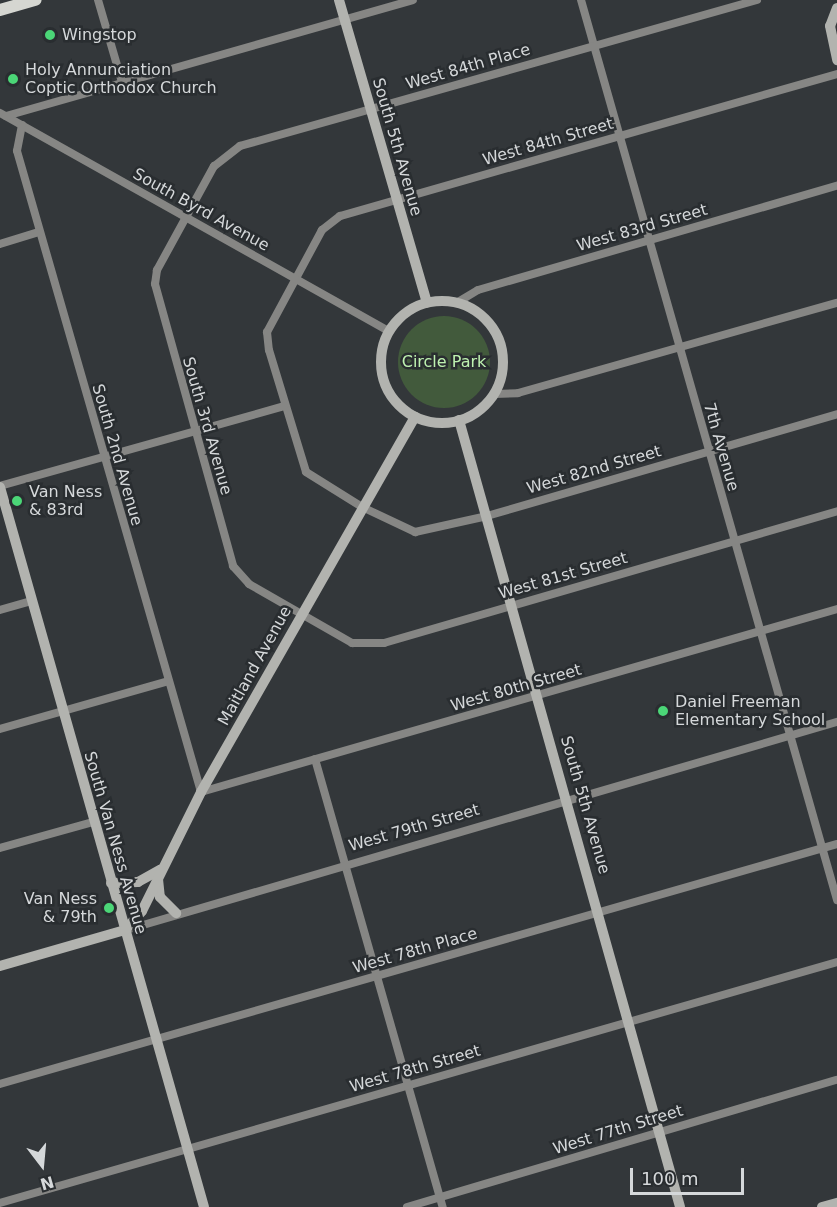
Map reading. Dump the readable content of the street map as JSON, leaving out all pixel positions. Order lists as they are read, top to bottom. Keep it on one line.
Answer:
{"streets":{"street":["West 84th Place","West 84th Street","South 5th Avenue","South Byrd Avenue","West 83rd Street","South 3rd Avenue","7th Avenue","South 2nd Avenue","West 82nd Street","West 81st Street","Maitland Avenue","West 80th Street","West 79th Street","South Van Ness Avenue","West 78th Place","West 78th Street","West 77th Street"]},"crossings":[["West 84th Place","South 5th Avenue"],["West 84th Place","South Byrd Avenue"],["West 84th Place","South 3rd Avenue"],["West 84th Place","7th Avenue"],["West 84th Street","South 5th Avenue"],["West 84th Street","South Byrd Avenue"],["West 84th Street","7th Avenue"],["West 84th Street","West 82nd Street"],["South 5th Avenue","South Byrd Avenue"],["South 5th Avenue","West 83rd Street"],["South 5th Avenue","West 82nd Street"],["South 5th Avenue","West 81st Street"],["South 5th Avenue","Maitland Avenue"],["South 5th Avenue","West 80th Street"],["South 5th Avenue","West 79th Street"],["South 5th Avenue","West 78th Place"],["South 5th Avenue","West 78th Street"],["South 5th Avenue","West 77th Street"],["South Byrd Avenue","West 83rd Street"],["South Byrd Avenue","South 3rd Avenue"],["South Byrd Avenue","South 2nd Avenue"],["South Byrd Avenue","Maitland Avenue"],["West 83rd Street","7th Avenue"],["West 83rd Street","Maitland Avenue"],["South 3rd Avenue","West 81st Street"],["South 3rd Avenue","Maitland Avenue"],["7th Avenue","West 82nd Street"],["7th Avenue","West 81st Street"],["7th Avenue","West 80th Street"],["7th Avenue","West 79th Street"],["7th Avenue","West 78th Place"],["South 2nd Avenue","Maitland Avenue"],["South 2nd Avenue","West 80th Street"],["West 82nd Street","Maitland Avenue"],["West 81st Street","Maitland Avenue"],["Maitland Avenue","West 80th Street"],["Maitland Avenue","West 79th Street"],["Maitland Avenue","South Van Ness Avenue"],["West 79th Street","South Van Ness Avenue"],["South Van Ness Avenue","West 78th Place"],["South Van Ness Avenue","West 78th Street"]],"parks":["Circle Park"],"places":["Wingstop","Holy Annunciation Coptic Orthodox Church","Van Ness & 83rd","Daniel Freeman Elementary School","Van Ness & 79th"],"scale_bar":"100 m","north":"bottom"}
